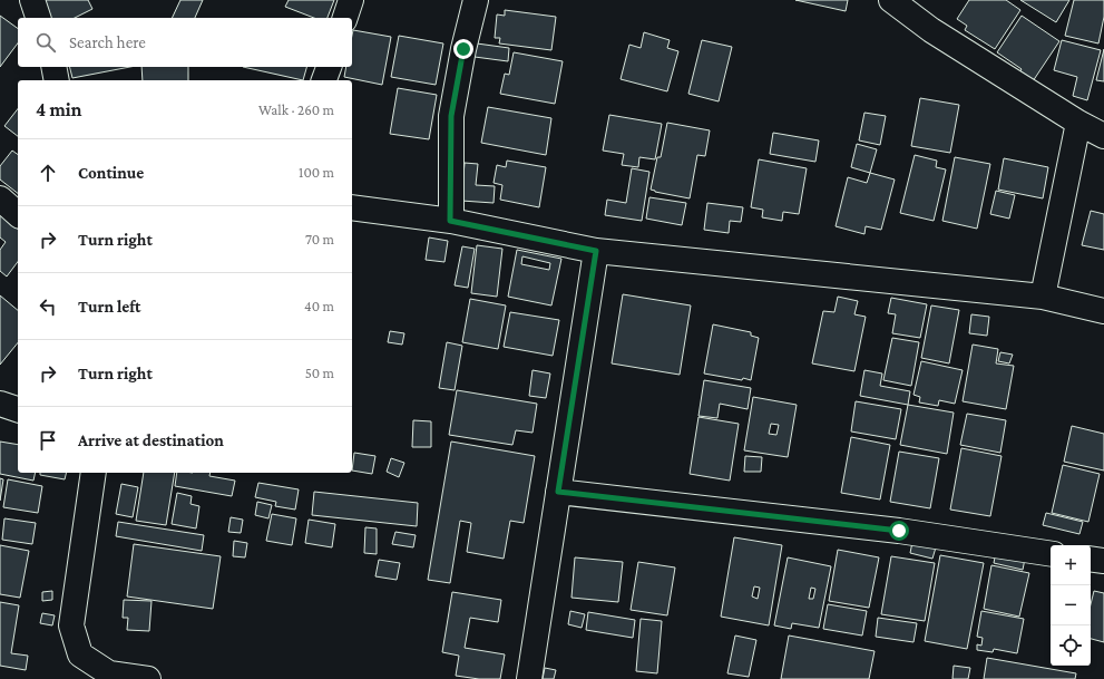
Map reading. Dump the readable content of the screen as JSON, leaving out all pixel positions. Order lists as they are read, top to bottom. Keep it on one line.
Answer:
{"page":{"search":"Search here","heading":["4 min","Walk · 260 m"],"list":[["Continue","100 m"],["Turn right","70 m"],["Turn left","40 m"],["Turn right","50 m"],"Arrive at destination"],"map_buttons":["+","−"]}}
